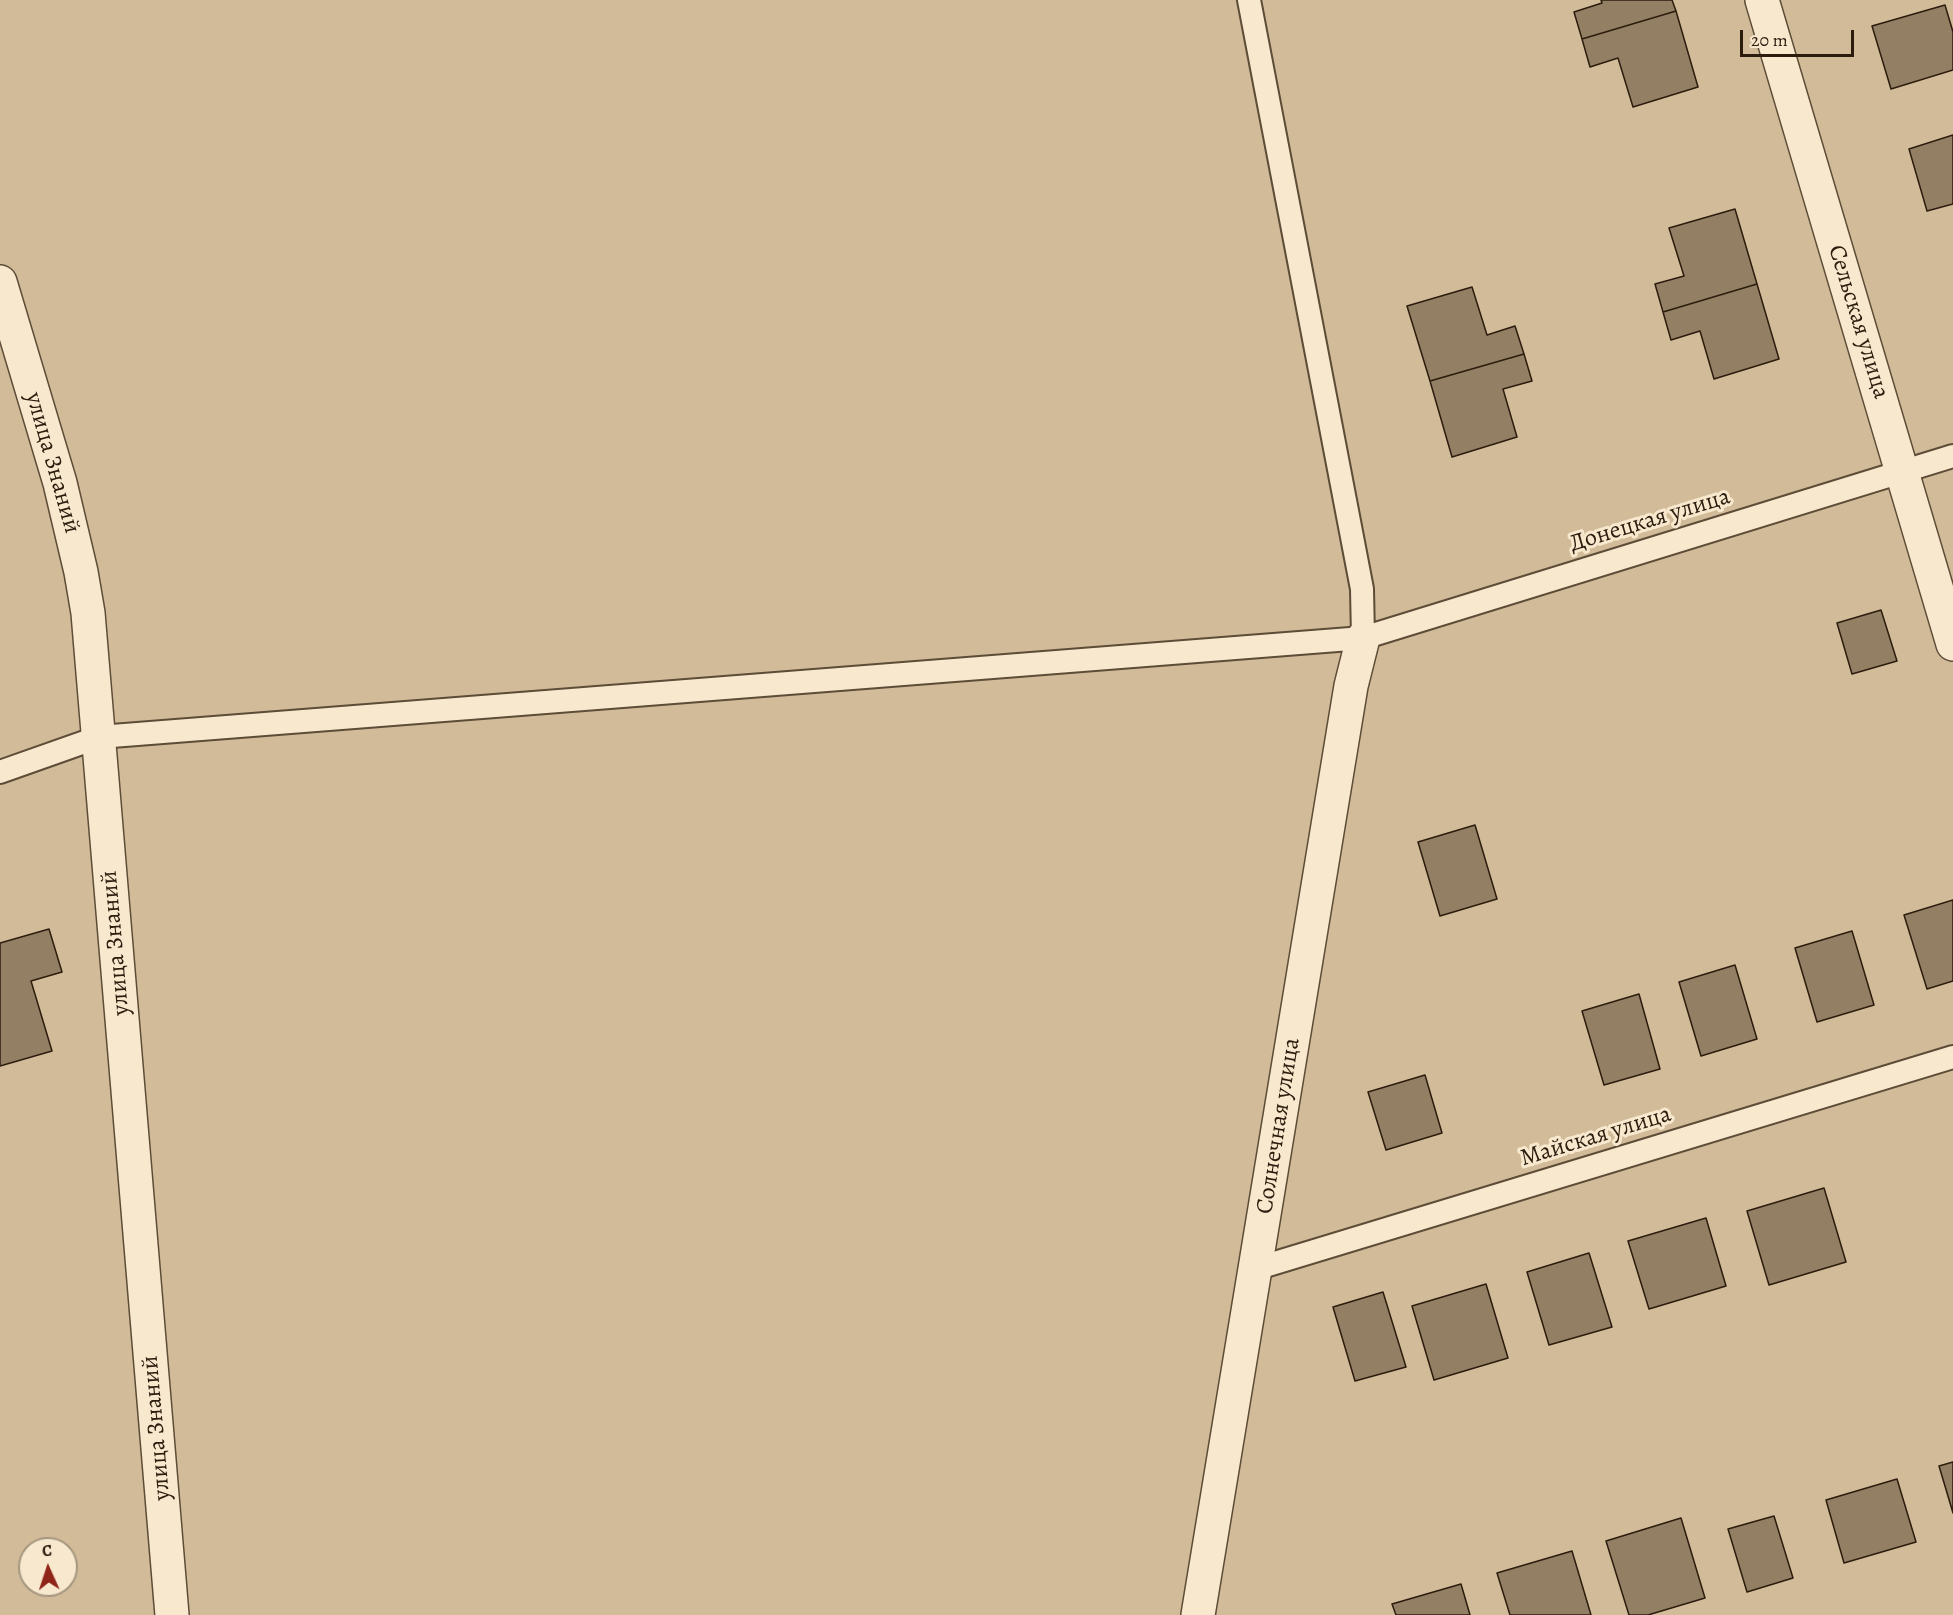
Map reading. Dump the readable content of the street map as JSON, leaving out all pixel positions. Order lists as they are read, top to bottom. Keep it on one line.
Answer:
{"streets":{"street":["Сельская улица","улица Знаний","Солнечная улица"],"lane":["Донецкая улица","Майская улица"]},"crossings":[["Сельская улица","Донецкая улица"],["улица Знаний","Донецкая улица"],["Донецкая улица","Солнечная улица"],["Солнечная улица","Майская улица"]],"scale_bar":"20 m","north":"top"}
